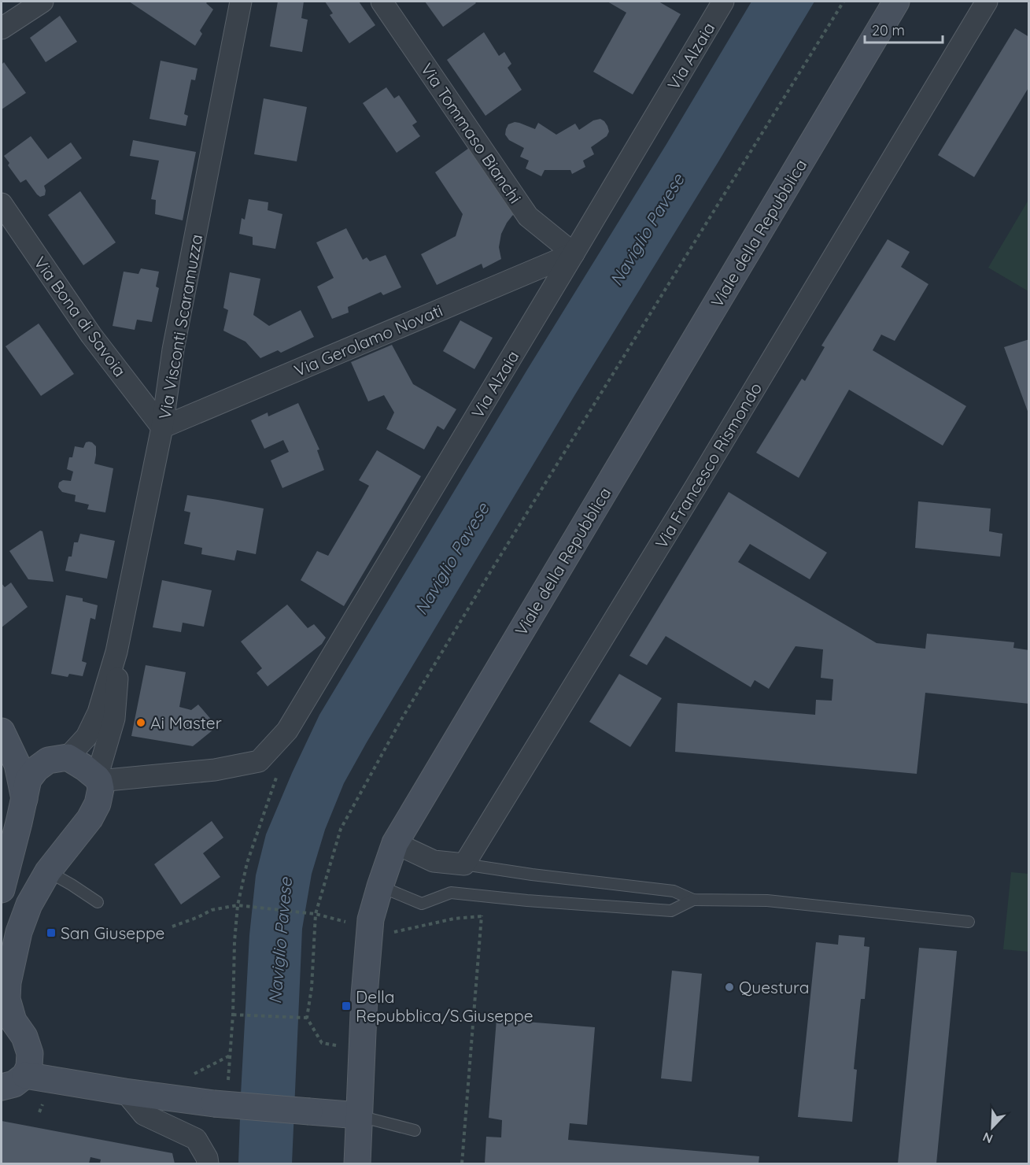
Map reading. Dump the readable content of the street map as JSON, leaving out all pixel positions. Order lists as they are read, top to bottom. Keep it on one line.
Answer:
{"streets":{"street":["Via Alzaia","Via Tommaso Bianchi","Viale della Repubblica","Via Bona di Savoia","Via Visconti Scaramuzza","Via Gerolamo Novati","Via Francesco Rismondo"]},"crossings":[["Via Alzaia","Via Tommaso Bianchi"],["Via Alzaia","Via Visconti Scaramuzza"],["Via Alzaia","Via Gerolamo Novati"],["Via Tommaso Bianchi","Via Gerolamo Novati"],["Via Bona di Savoia","Via Visconti Scaramuzza"],["Via Bona di Savoia","Via Gerolamo Novati"],["Via Visconti Scaramuzza","Via Gerolamo Novati"]],"water":["Naviglio Pavese"],"places":{"other":["Ai Master","Questura"],"transit":["San Giuseppe","Della Repubblica/S.Giuseppe"]},"scale_bar":"20 m","north":"bottom left"}
